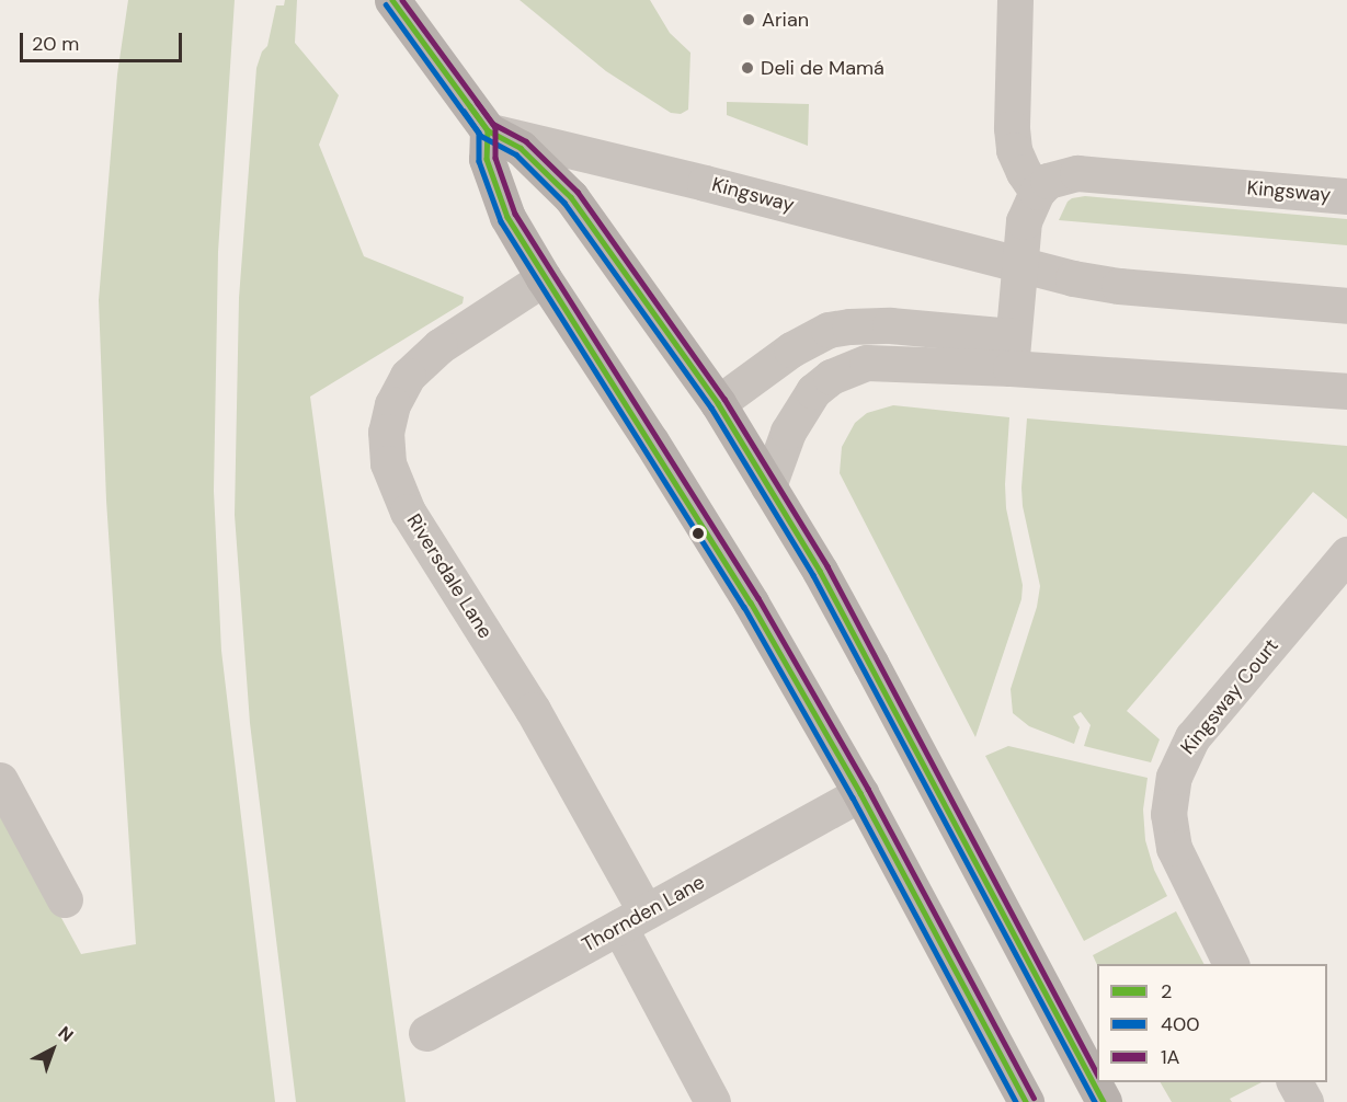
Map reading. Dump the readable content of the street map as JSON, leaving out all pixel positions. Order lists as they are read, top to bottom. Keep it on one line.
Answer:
{"streets":{"street":["Kingsway","Riversdale Lane","Kingsway Court","Thornden Lane"]},"crossings":[["Riversdale Lane","Thornden Lane"]],"places":["Arian","Deli de Mamá"],"lines":["transit line 2","transit line 1A","transit line 400"],"legend":["2","400","1A"],"scale_bar":"20 m","north":"top right"}
